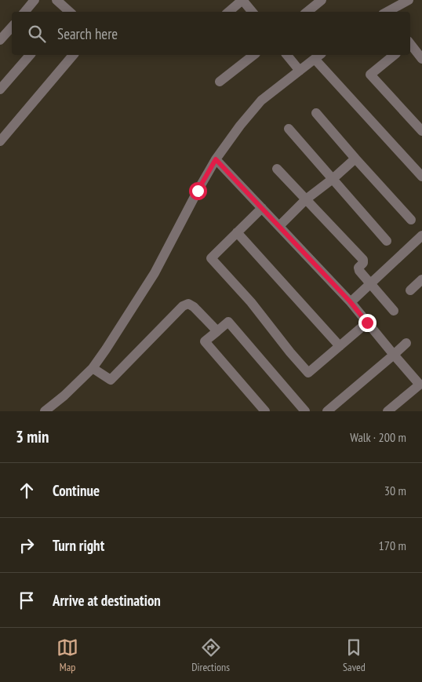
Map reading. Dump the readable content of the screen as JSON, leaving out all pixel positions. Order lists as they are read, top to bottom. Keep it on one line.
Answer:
{"page":{"search":"Search here","heading":["3 min","Walk · 200 m"],"list":[["Continue","30 m"],["Turn right","170 m"],"Arrive at destination"],"nav":["Map","Directions","Saved"]}}
